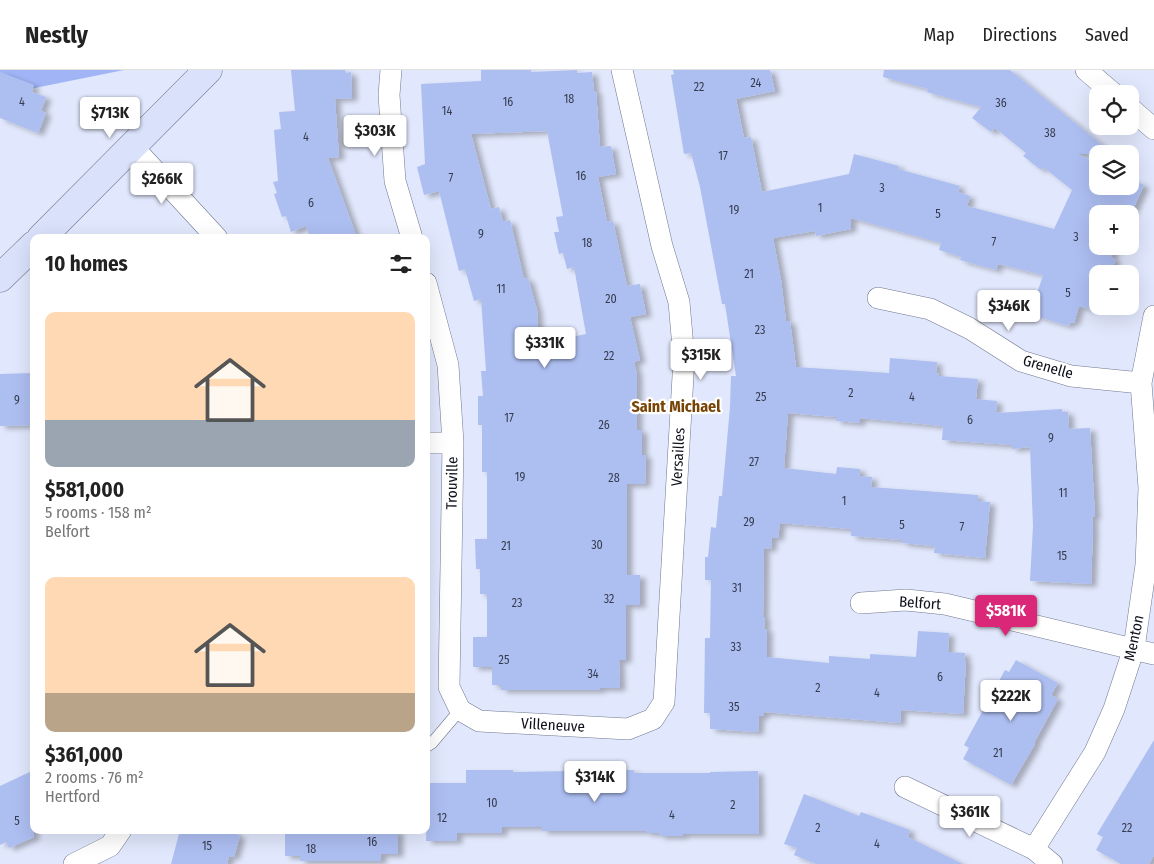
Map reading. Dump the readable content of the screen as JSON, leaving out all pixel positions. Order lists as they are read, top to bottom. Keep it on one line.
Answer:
{"streets":{"street":["Grenelle","Versailles","Trouville","Belfort","Menton","Villeneuve"]},"crossings":[["Grenelle","Menton"],["Versailles","Villeneuve"],["Trouville","Villeneuve"],["Belfort","Menton"]],"districts":["Saint Michael"],"house_numbers":["24","22","18","4","16","36","14","38","4","17","16","7","3","6","1","19","5","9","3","7","18","21","11","5","20","23","22","2","25","4","9","17","6","26","9","27","19","28","11","1","29","5","7","30","21","15","31","32","23","33","25","34","6","2","4","35","21","10","2","4","12","5","2","22","16","4","15","18"],"page":{"header":"Nestly","nav":["Map","Directions","Saved"],"map_buttons":["+","−"],"price":["$713K","$303K","$266K","$346K","$331K","$315K","$581K","$222K","$314K","$361K"],"heading":"10 homes","list":[{"name":"$581,000","note":"5 rooms · 158 m² · Belfort"},{"name":"$361,000","note":"2 rooms · 76 m² · Hertford"}]}}
